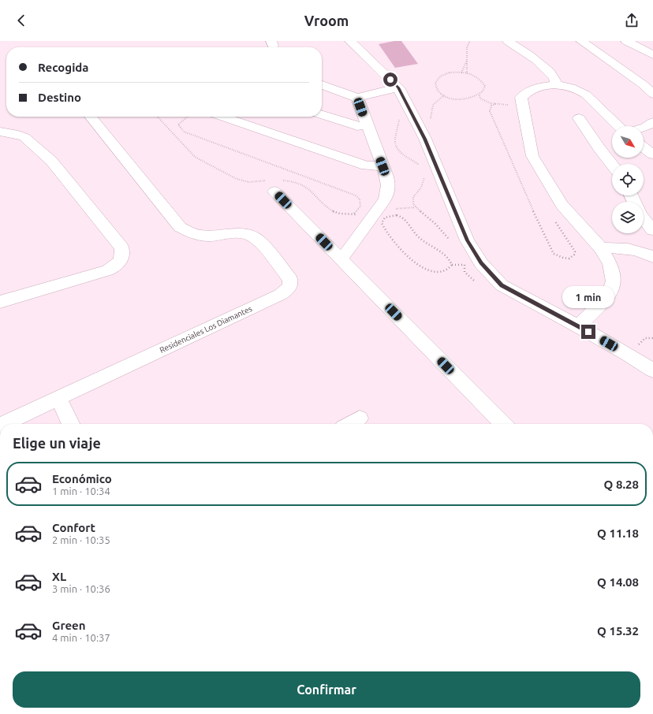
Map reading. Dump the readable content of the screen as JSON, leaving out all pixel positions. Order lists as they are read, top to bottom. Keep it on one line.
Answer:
{"streets":{"street":["Residenciales Los Diamantes"]},"north":"bottom right","page":{"header":"Vroom","banner":["Recogida","Destino"],"bubble":"1 min","heading":"Elige un viaje","list":[{"name":"Económico","note":"1 min · 10:34","value":"Q 8.28"},{"name":"Confort","note":"2 min · 10:35","value":"Q 11.18"},{"name":"XL","note":"3 min · 10:36","value":"Q 14.08"},{"name":"Green","note":"4 min · 10:37","value":"Q 15.32"}],"buttons":"Confirmar"}}
